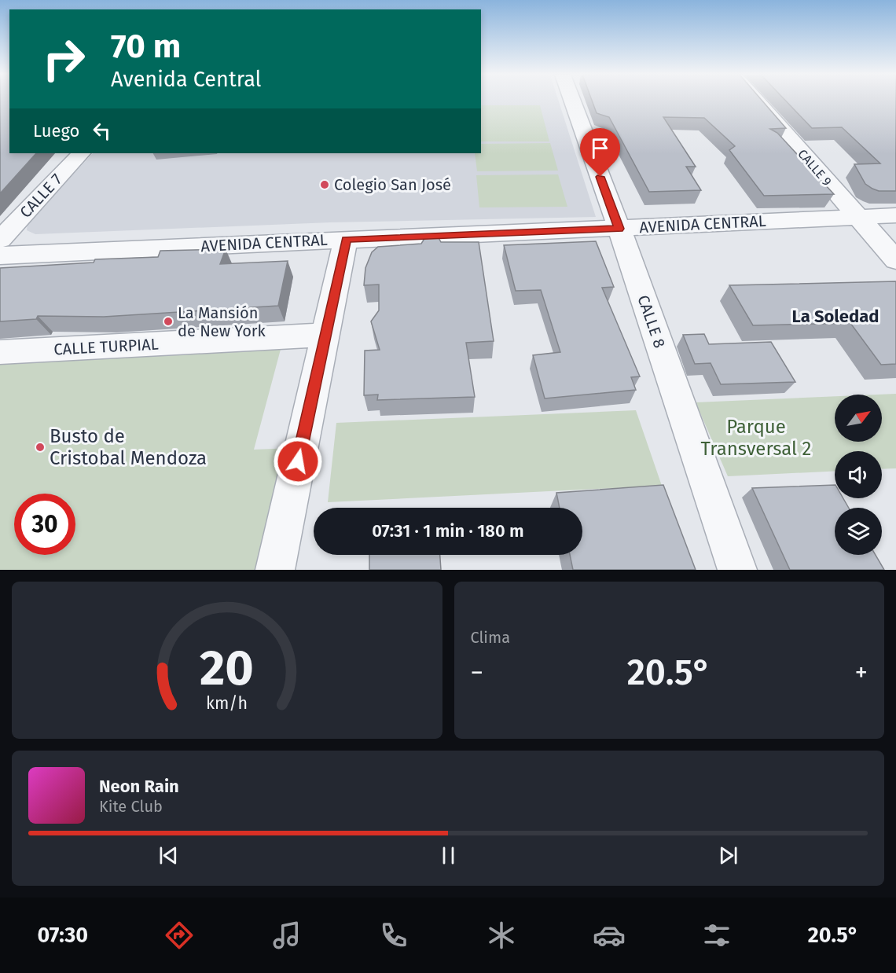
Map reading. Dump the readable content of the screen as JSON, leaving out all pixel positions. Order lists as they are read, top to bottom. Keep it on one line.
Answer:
{"streets":{"street":["CALLE 9","CALLE 7","AVENIDA CENTRAL","CALLE 8","CALLE TURPIAL"]},"crossings":[["CALLE 9","AVENIDA CENTRAL"],["AVENIDA CENTRAL","CALLE 8"]],"districts":["La Soledad"],"parks":["Parque Transversal 2"],"places":["Colegio San José","La Mansión de New York","Busto de Cristobal Mendoza"],"north":"top right","page":{"turn":["70 m","Avenida Central"],"then":"Luego","limit":"30","trip":"07:31 · 1 min · 180 m","tile":"Clima","heat":["−","20.5°","+"],"song":["Neon Rain","Kite Club"],"tabs":["07:30","20.5°"],"gauge":["20","km/h"]}}
